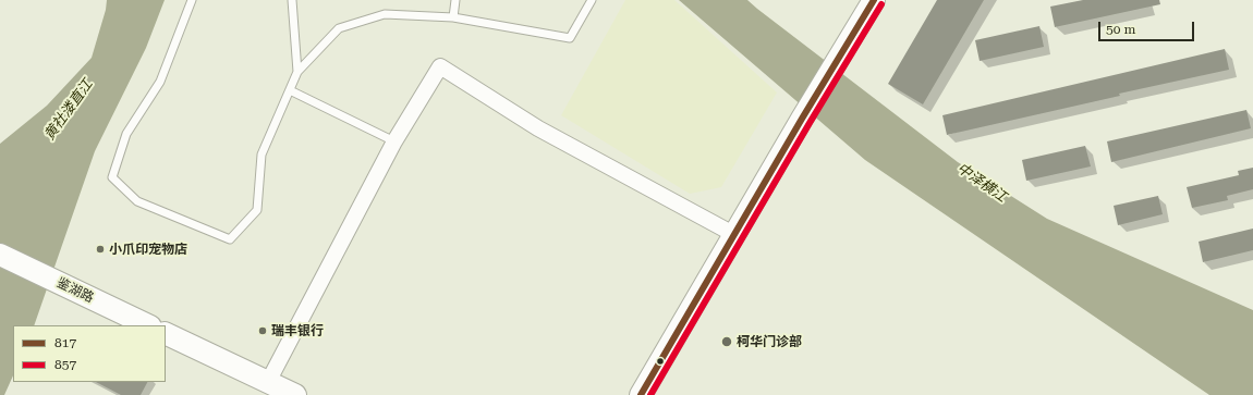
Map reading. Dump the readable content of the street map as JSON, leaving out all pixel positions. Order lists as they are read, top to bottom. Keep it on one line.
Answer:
{"streets":{"street":["鉴湖路"]},"water":["黄社溇直江","中泽横江"],"places":["小爪印宠物店","瑞丰银行","柯华门诊部"],"lines":["transit line 817","transit line 857"],"legend":["817","857"],"scale_bar":"50 m"}
